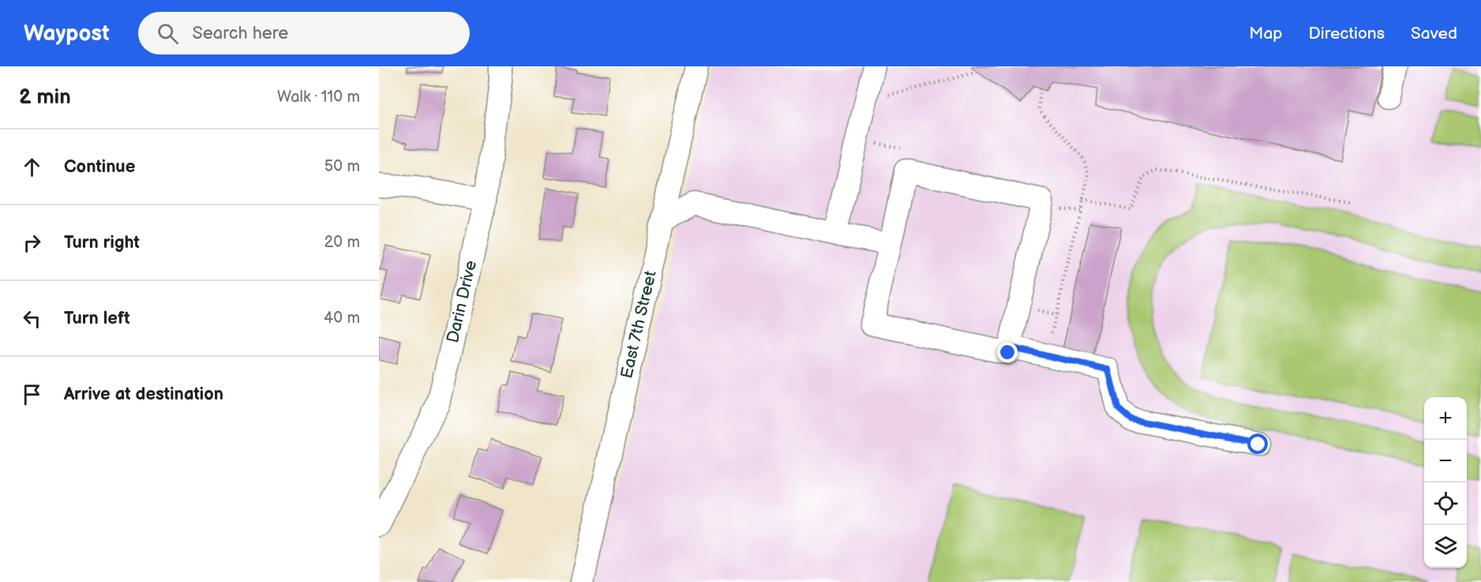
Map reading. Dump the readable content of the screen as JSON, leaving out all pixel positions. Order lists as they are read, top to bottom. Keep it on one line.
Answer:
{"streets":{"street":["Darin Drive","East 7th Street"]},"page":{"header":"Waypost","search":"Search here","nav":["Map","Directions","Saved"],"heading":["2 min","Walk · 110 m"],"list":[["Continue","50 m"],["Turn right","20 m"],["Turn left","40 m"],"Arrive at destination"],"map_buttons":["+","−"]}}
